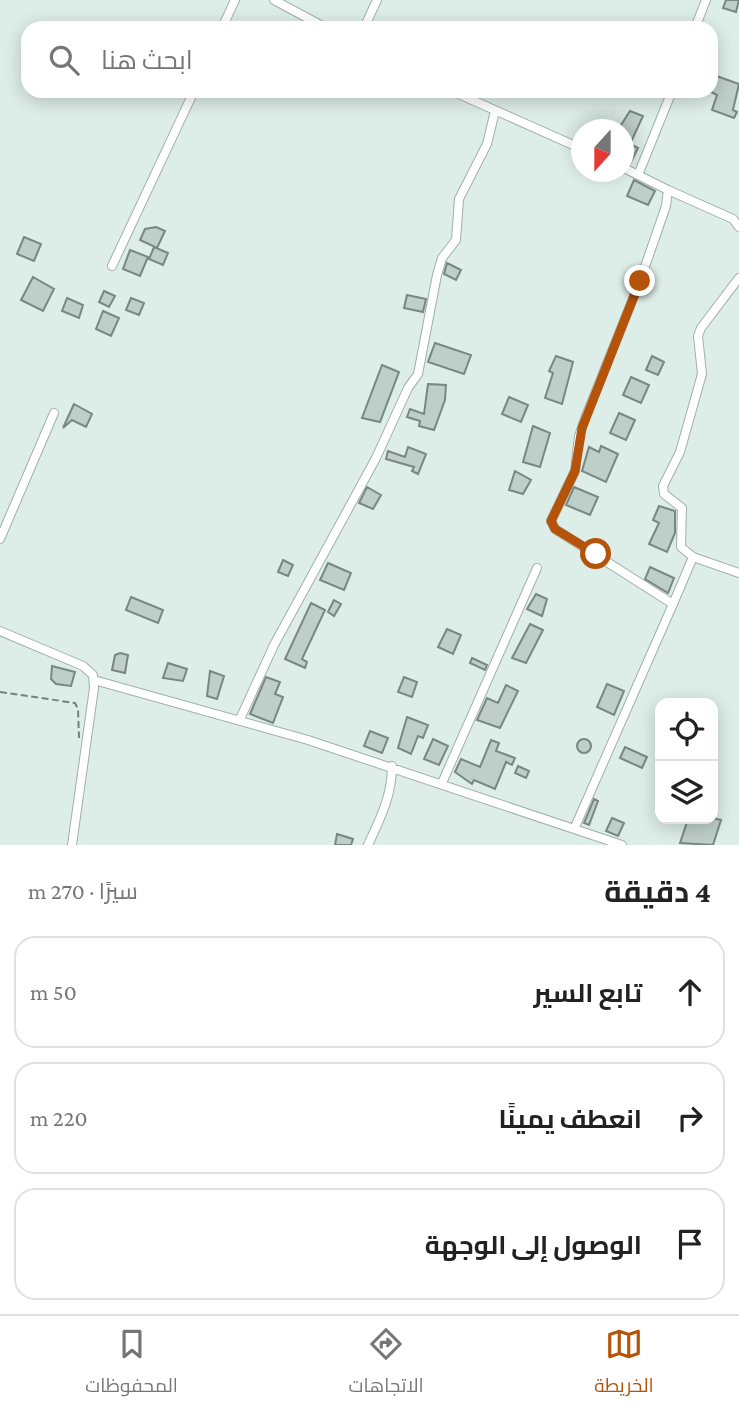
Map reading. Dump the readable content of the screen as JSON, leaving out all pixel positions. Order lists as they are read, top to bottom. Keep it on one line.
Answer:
{"north":"bottom","page":{"search":"ابحث هنا","heading":["4 دقيقة","سيرًا · 270 m"],"list":[["تابع السير","50 m"],["انعطف يمينًا","220 m"],"الوصول إلى الوجهة"],"nav":["الخريطة","الاتجاهات","المحفوظات"]}}
